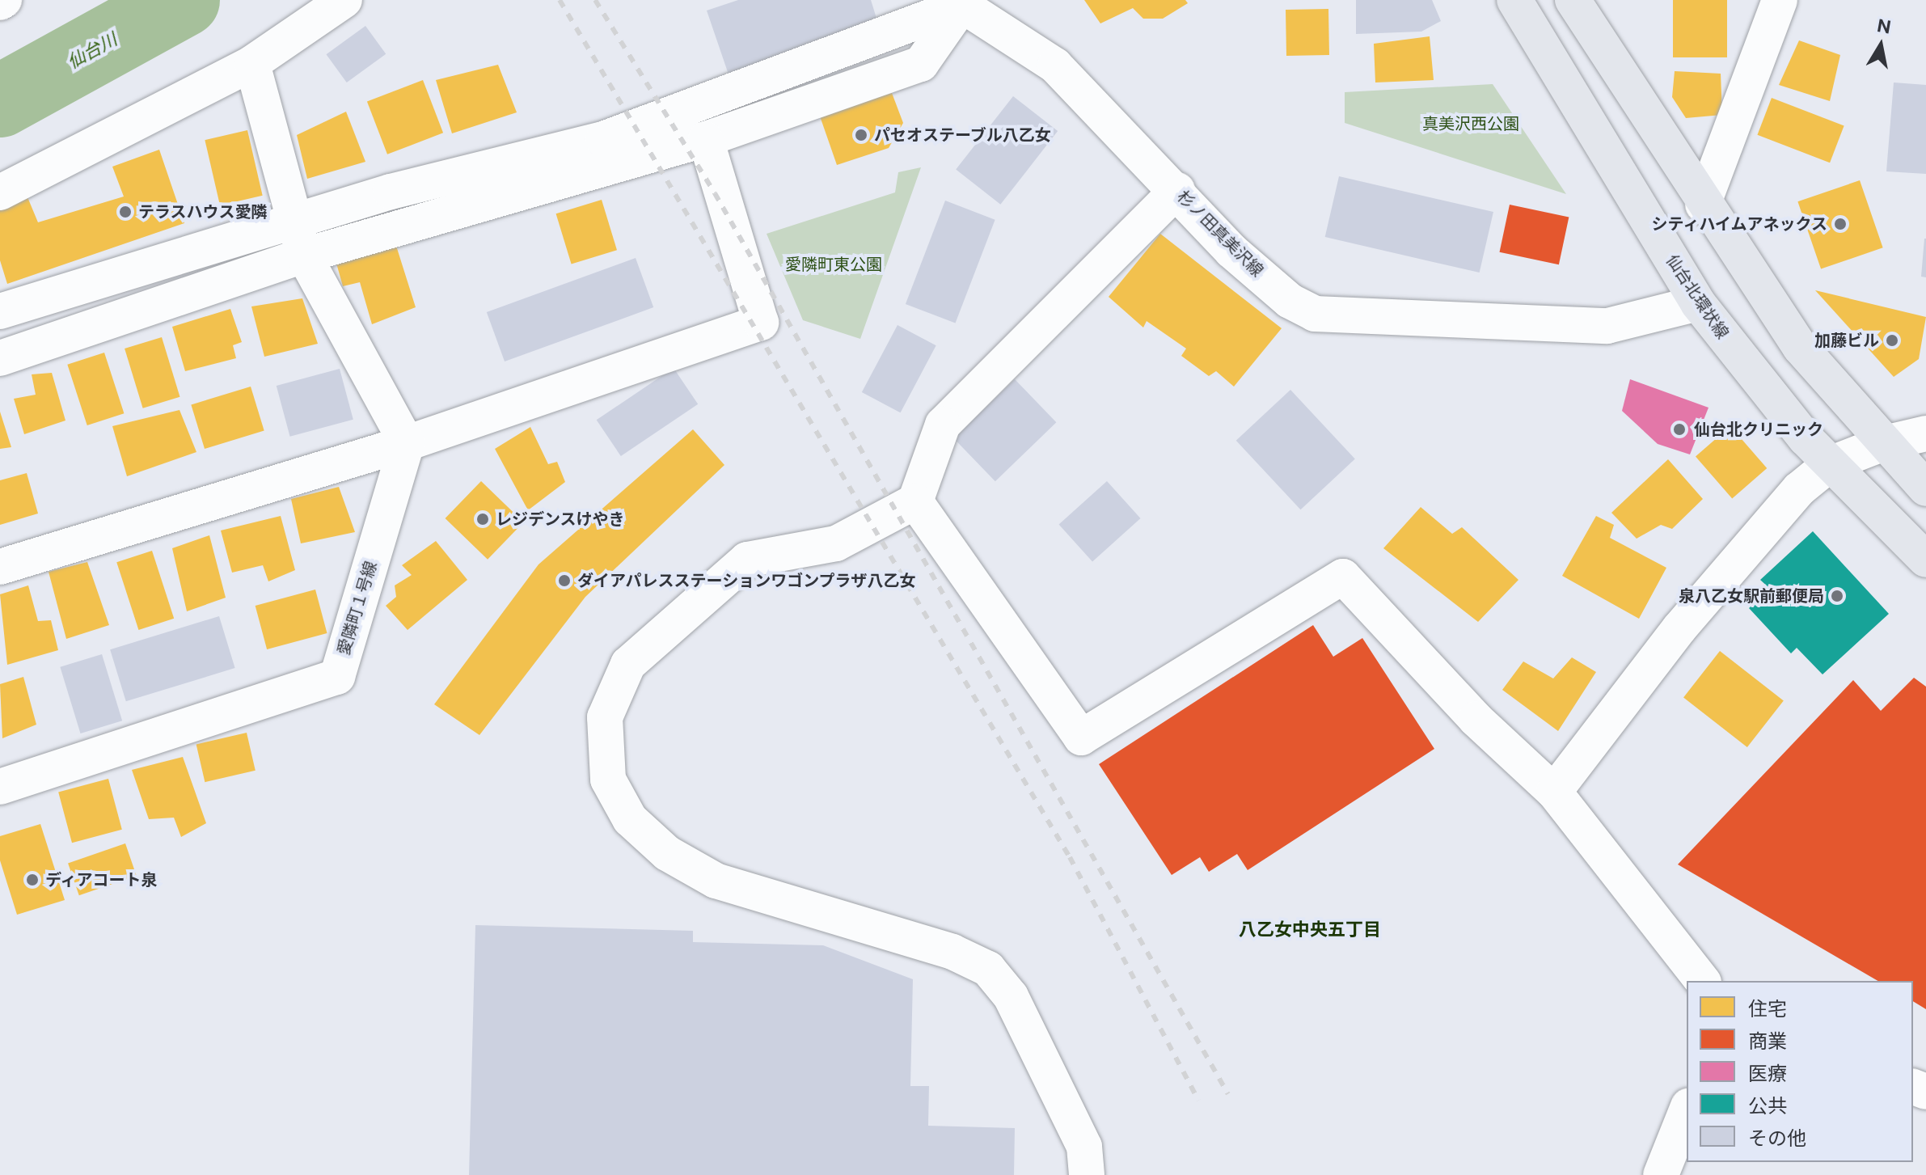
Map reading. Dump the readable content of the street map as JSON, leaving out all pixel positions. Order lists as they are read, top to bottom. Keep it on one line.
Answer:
{"streets":{"main road":["仙台北環状線"],"street":["杉ノ田真美沢線","愛隣町１号線"]},"crossings":[["杉ノ田真美沢線","仙台北環状線"]],"districts":["八乙女中央五丁目"],"water":["仙台川"],"parks":["真美沢西公園","愛隣町東公園"],"places":["パセオステーブル八乙女","テラスハウス愛隣","シティハイムアネックス","加藤ビル","仙台北クリニック","レジデンスけやき","ダイアパレスステーションワゴンプラザ八乙女","泉八乙女駅前郵便局","ディアコート泉"],"legend":["住宅","商業","医療","公共","その他"],"north":"top"}
